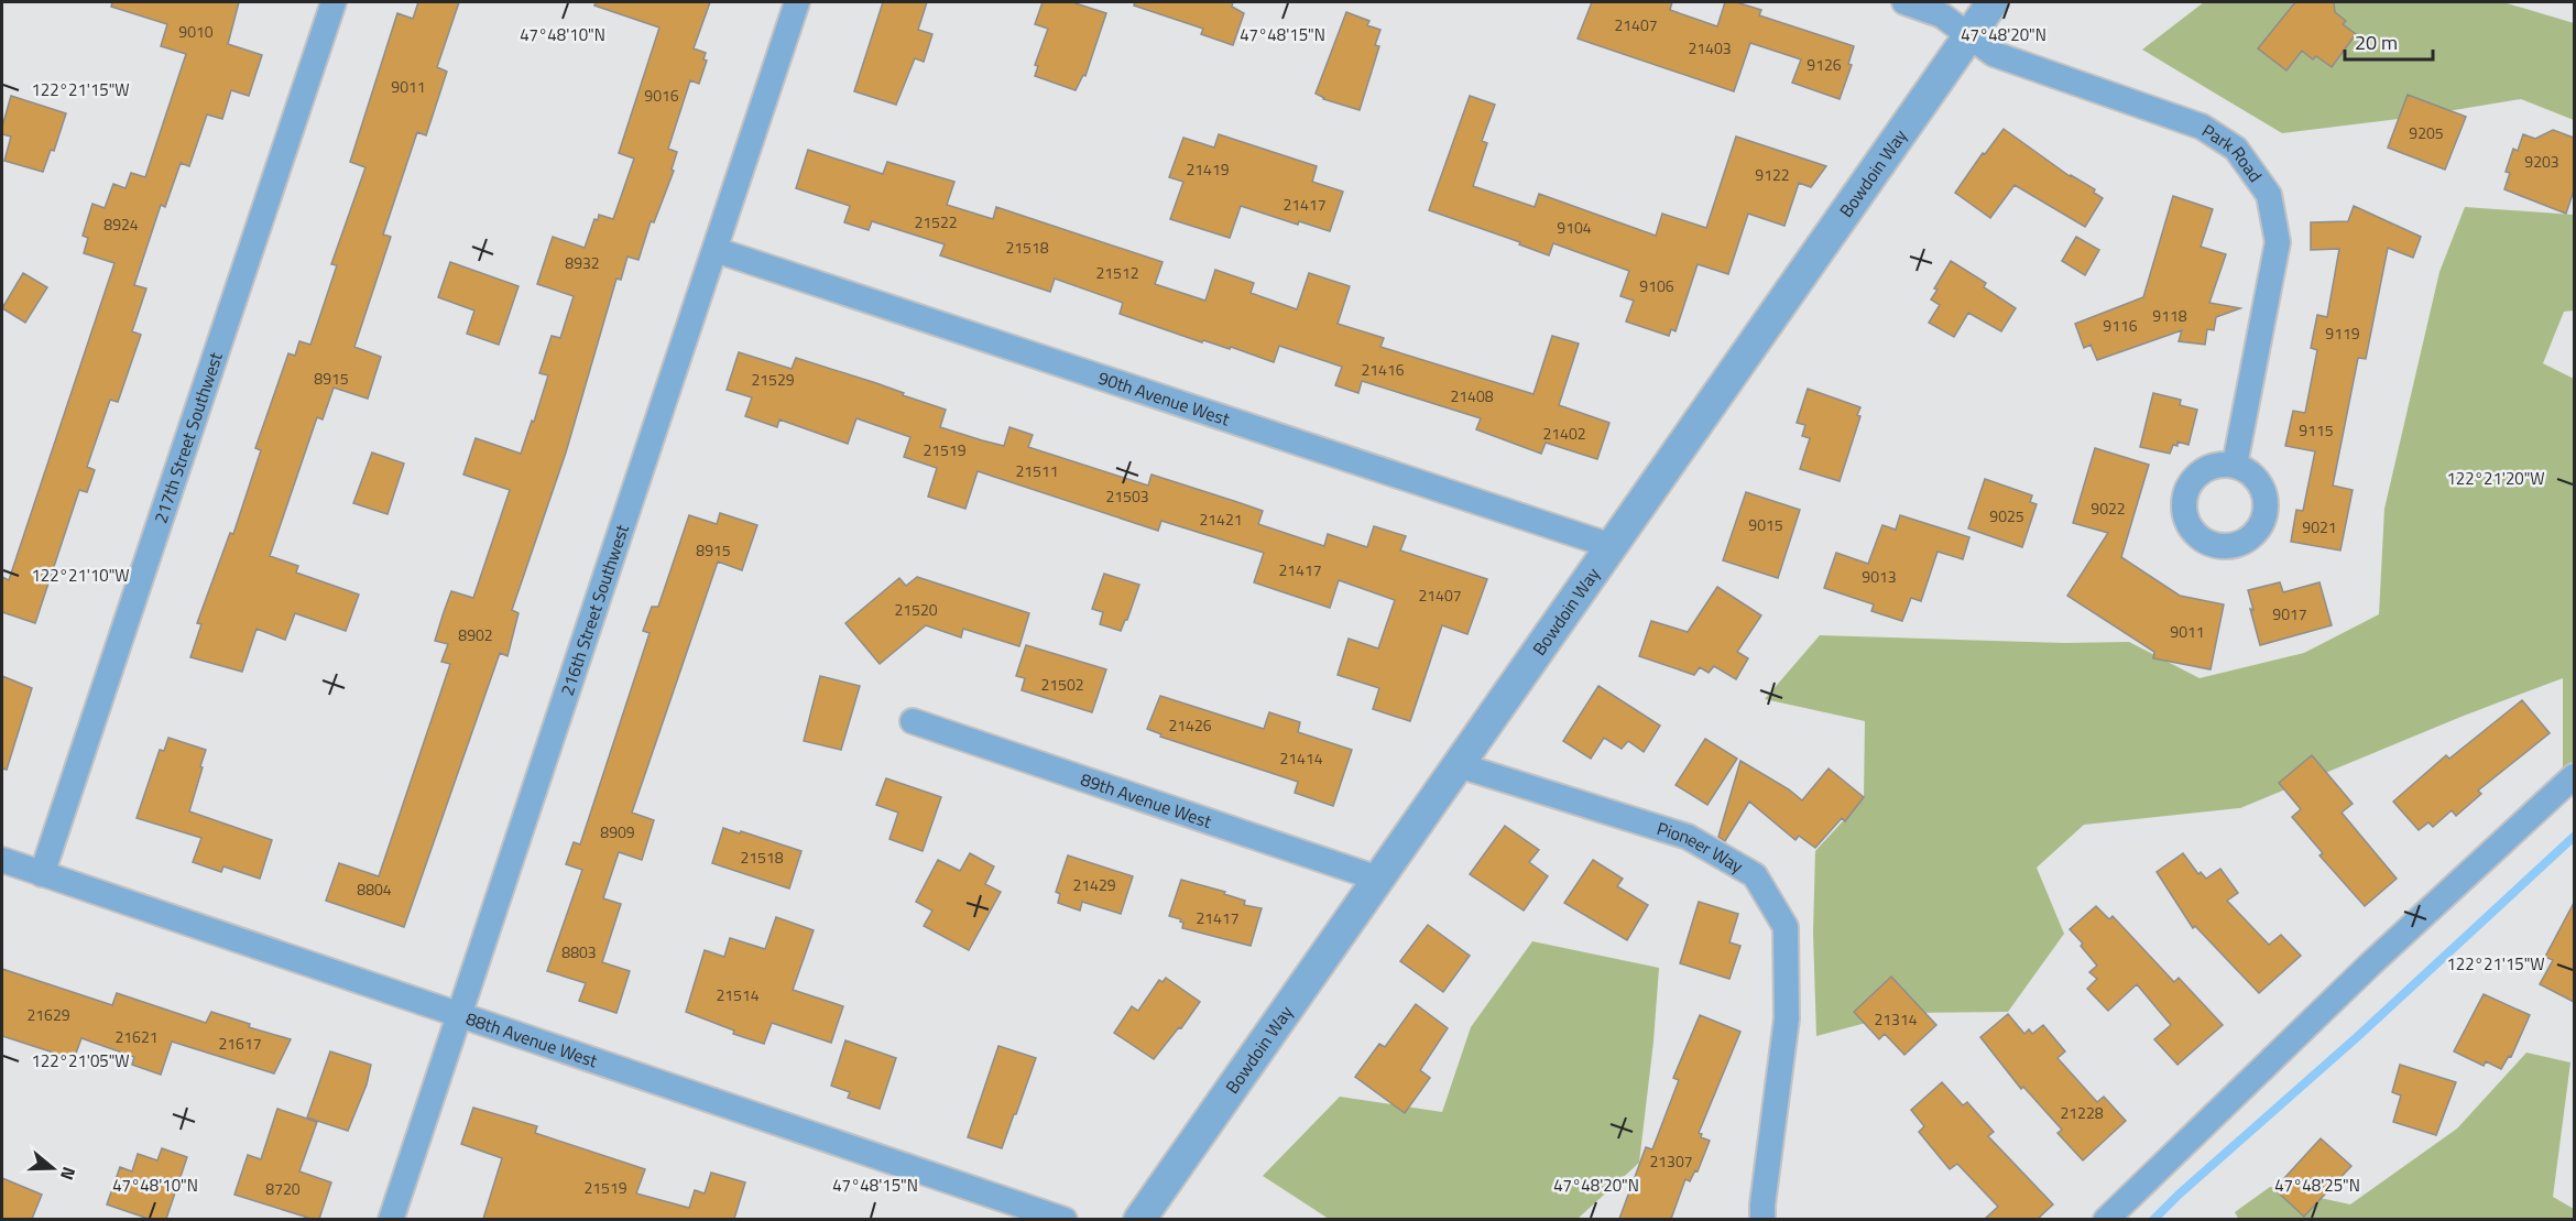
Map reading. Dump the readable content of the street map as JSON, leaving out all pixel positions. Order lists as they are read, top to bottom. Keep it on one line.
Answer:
{"streets":{"street":["Park Road","Bowdoin Way","90th Avenue West","217th Street Southwest","216th Street Southwest","89th Avenue West","Pioneer Way","88th Avenue West"]},"crossings":[["Park Road","Bowdoin Way"],["Bowdoin Way","90th Avenue West"],["Bowdoin Way","89th Avenue West"],["Bowdoin Way","Pioneer Way"],["90th Avenue West","216th Street Southwest"],["217th Street Southwest","88th Avenue West"],["216th Street Southwest","88th Avenue West"]],"house_numbers":["21407","9010","21403","9126","9011","9016","9205","9203","21419","9122","21417","21522","8924","9104","21518","8932","21512","9106","9118","9116","9119","21416","8915","21529","21408","9115","21402","21519","21511","21503","9022","9025","21421","9015","9021","8915","21417","9013","21407","21520","9017","9011","8902","21502","21426","21414","8909","21518","21429","8804","21417","8803","21514","21629","21314","21621","21617","21228","21307","21519","8720"],"scale_bar":"20 m","north":"right","coordinates":["47°48'10\"N","47°48'15\"N","47°48'20\"N","122°21'15\"W","122°21'20\"W","122°21'10\"W","122°21'05\"W","47°48'25\"N"]}
